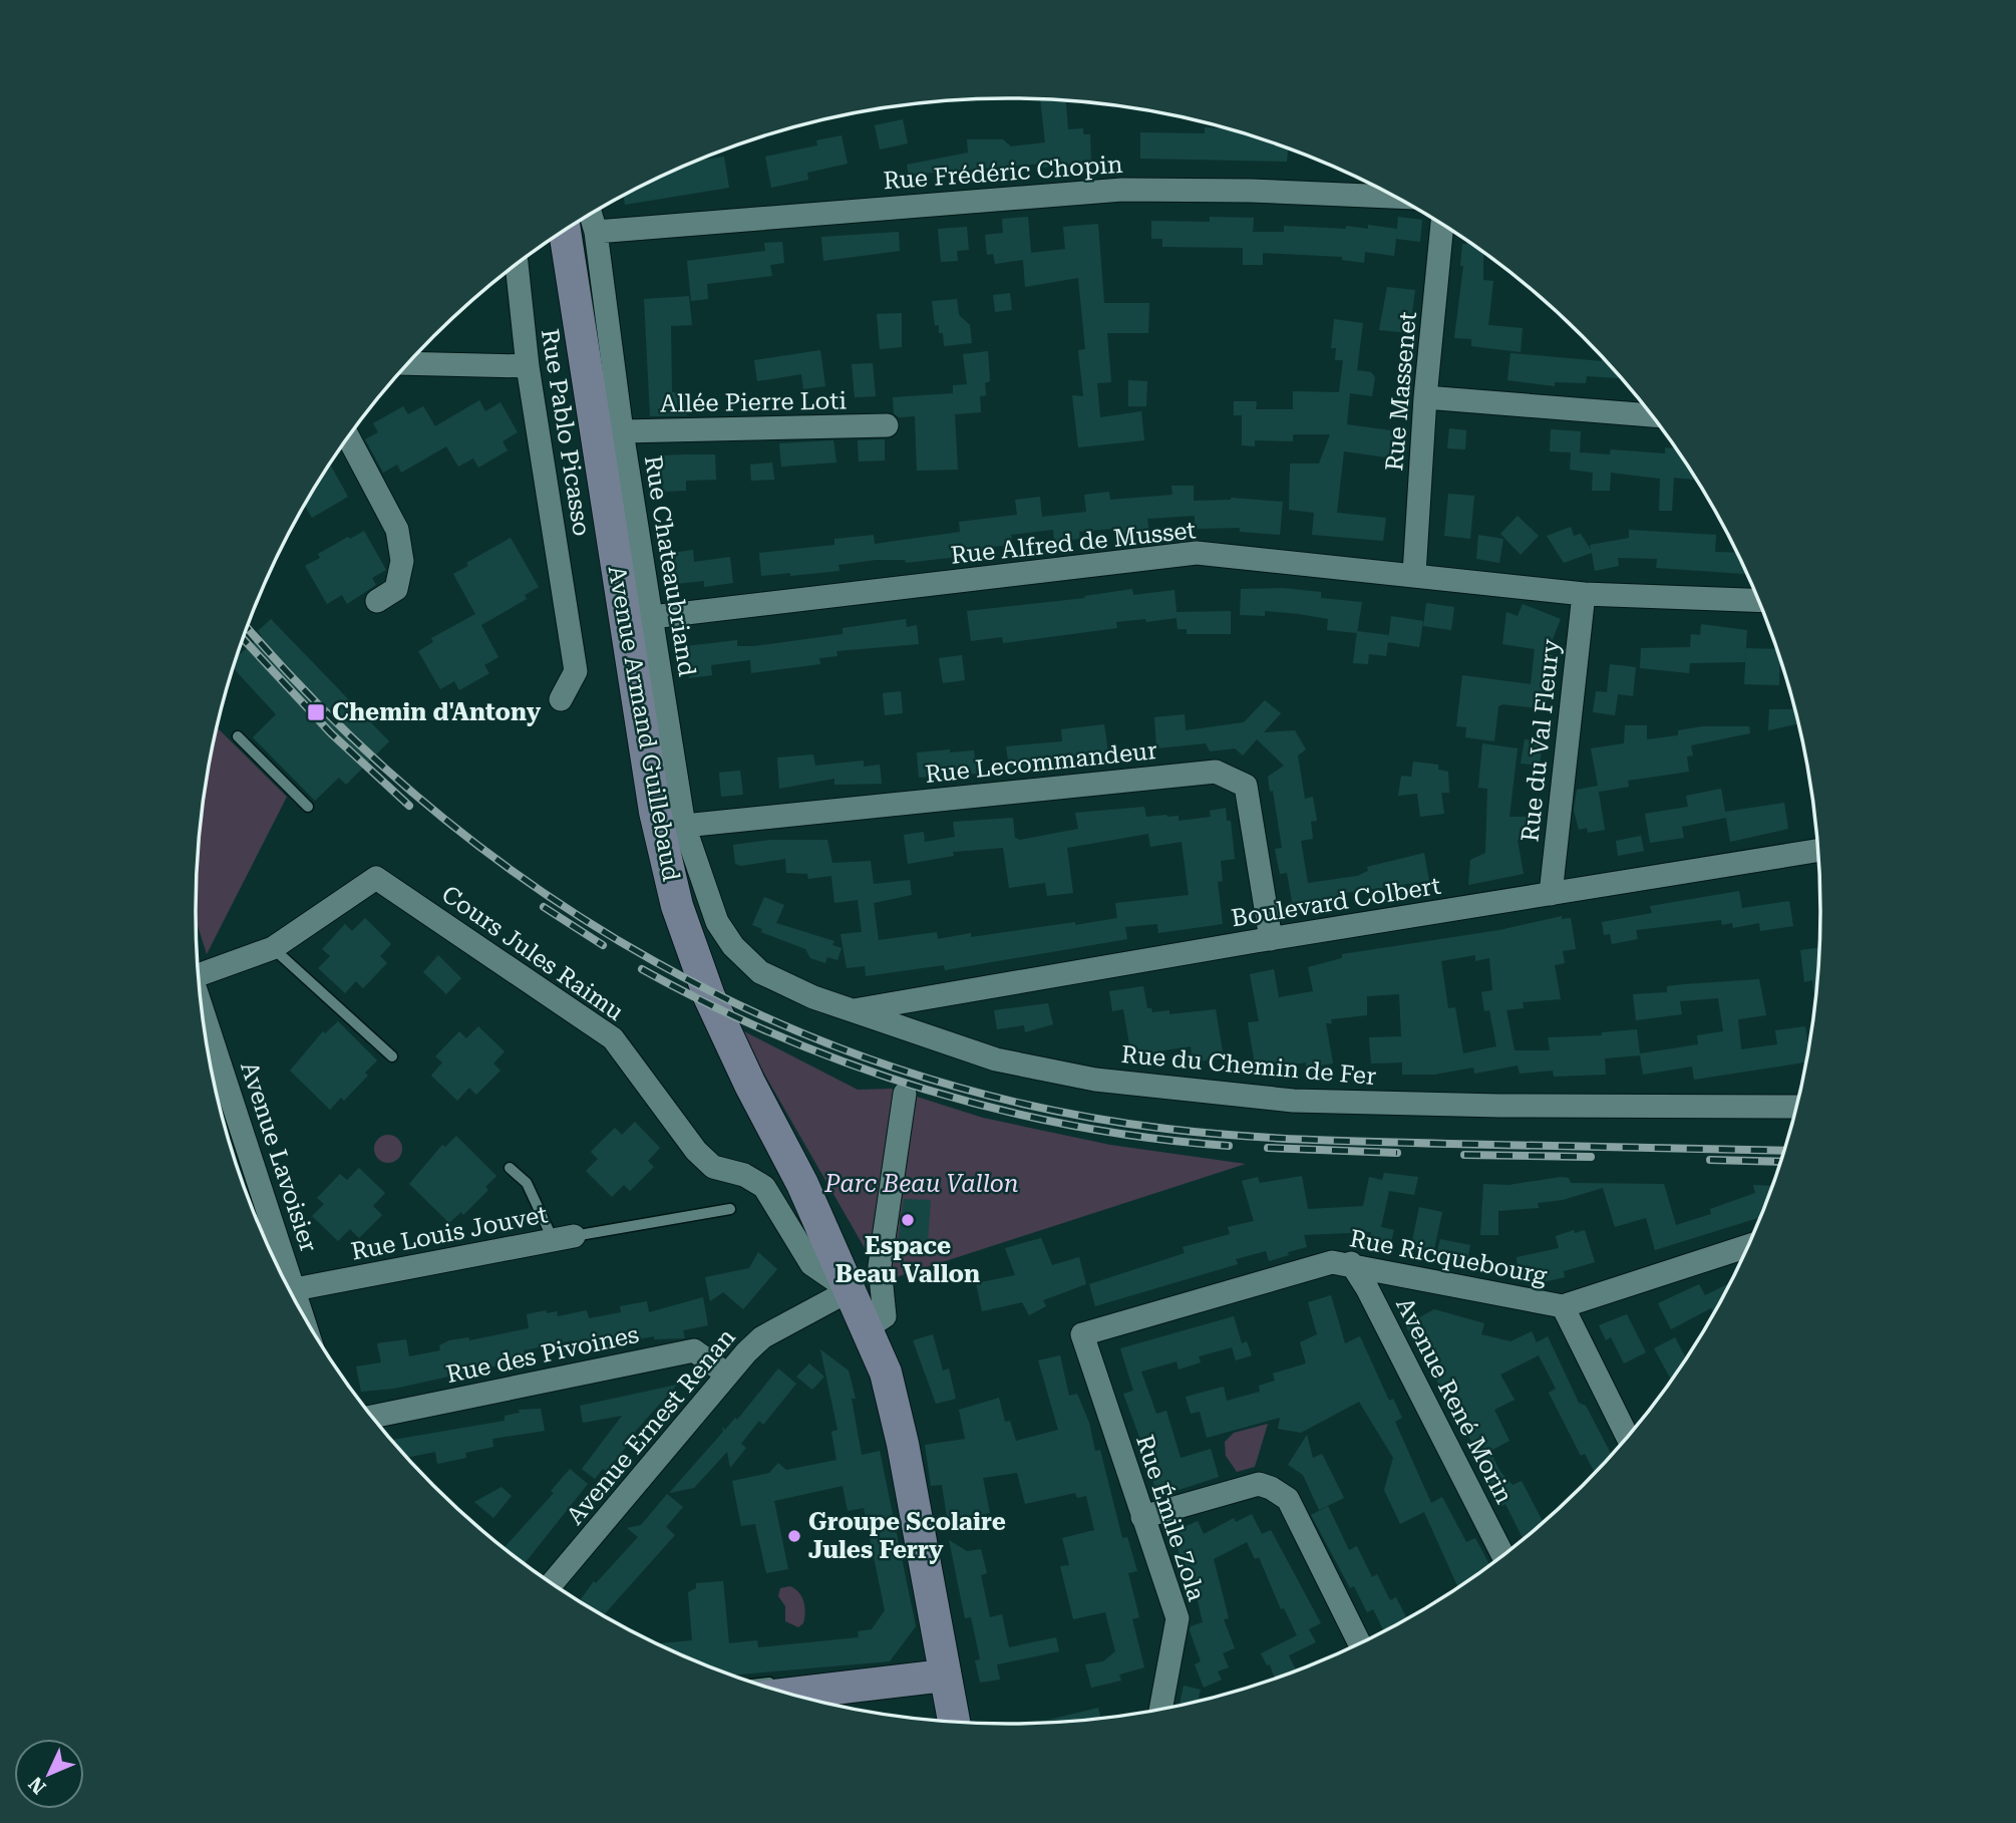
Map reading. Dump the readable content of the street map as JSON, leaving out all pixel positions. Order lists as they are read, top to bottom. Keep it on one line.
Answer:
{"streets":{"street":["Rue Frédéric Chopin","Rue Massenet","Allée Pierre Loti","Rue Pablo Picasso","Rue Alfred de Musset","Rue Chateaubriand","Avenue Armand Guillebaud","Rue du Val Fleury","Rue Lecommandeur","Boulevard Colbert","Cours Jules Raimu","Rue du Chemin de Fer","Avenue Lavoisier","Rue Louis Jouvet","Rue Ricquebourg","Rue des Pivoines","Avenue René Morin","Avenue Ernest Renan","Rue Émile Zola"]},"crossings":[["Rue Frédéric Chopin","Rue Chateaubriand"],["Rue Massenet","Rue Alfred de Musset"],["Allée Pierre Loti","Rue Chateaubriand"],["Rue Alfred de Musset","Rue Chateaubriand"],["Rue Alfred de Musset","Rue du Val Fleury"],["Rue Chateaubriand","Rue Lecommandeur"],["Rue Chateaubriand","Rue du Chemin de Fer"],["Avenue Armand Guillebaud","Cours Jules Raimu"],["Avenue Armand Guillebaud","Avenue Ernest Renan"],["Rue du Val Fleury","Boulevard Colbert"],["Rue Lecommandeur","Boulevard Colbert"],["Boulevard Colbert","Rue du Chemin de Fer"],["Cours Jules Raimu","Avenue Ernest Renan"],["Avenue Lavoisier","Rue Louis Jouvet"],["Rue Ricquebourg","Avenue René Morin"],["Rue Ricquebourg","Rue Émile Zola"],["Rue des Pivoines","Avenue Ernest Renan"]],"parks":["Parc Beau Vallon"],"places":{"transit":["Chemin d'Antony"],"other":["Espace Beau Vallon","Groupe Scolaire Jules Ferry"]},"north":"bottom left"}
